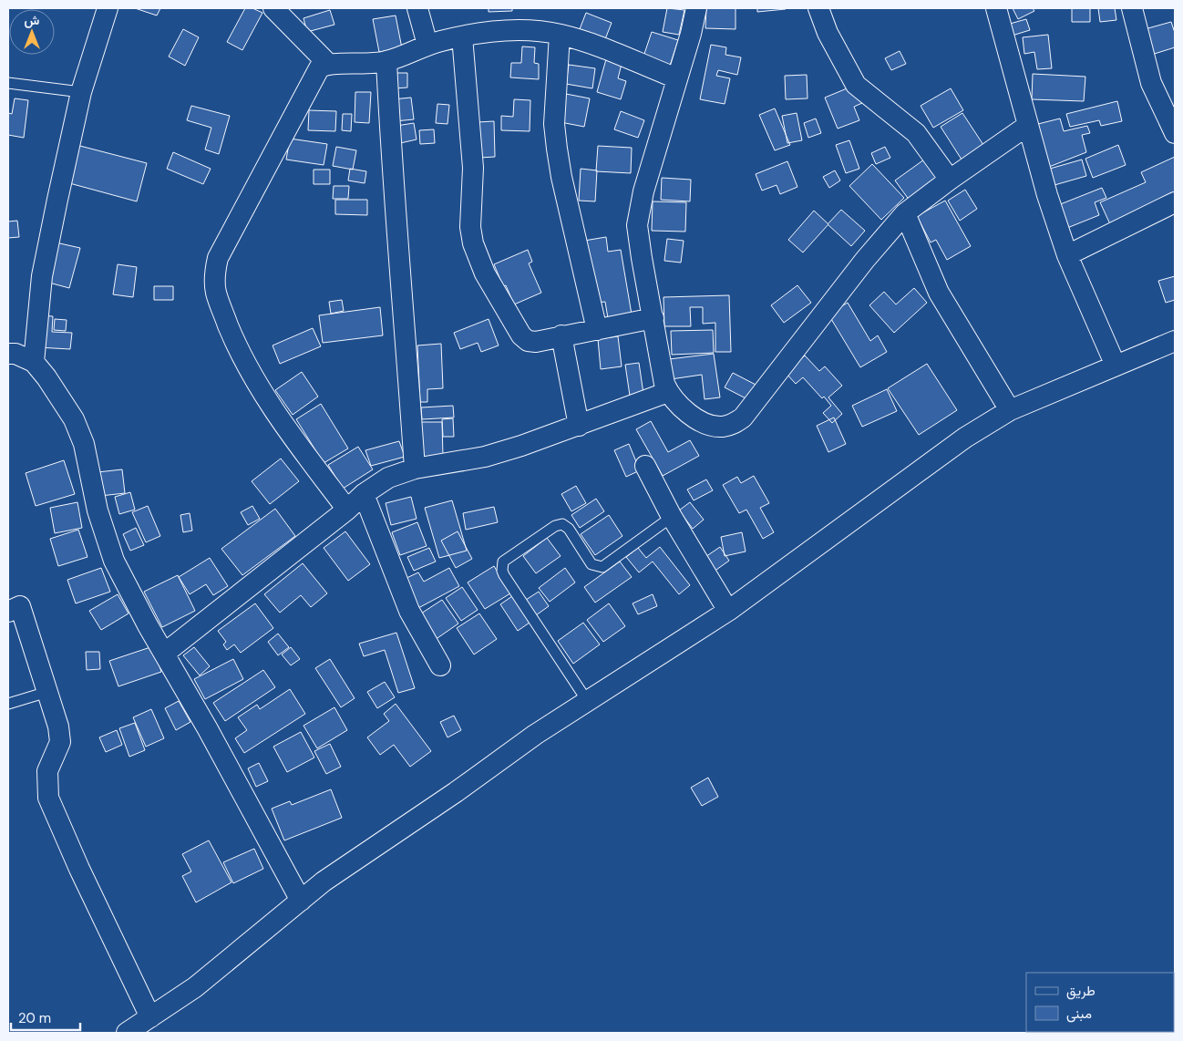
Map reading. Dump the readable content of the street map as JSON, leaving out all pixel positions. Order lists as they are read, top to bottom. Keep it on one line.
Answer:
{"legend":["طريق","مبنى"],"scale_bar":"20 m","north":"top"}
